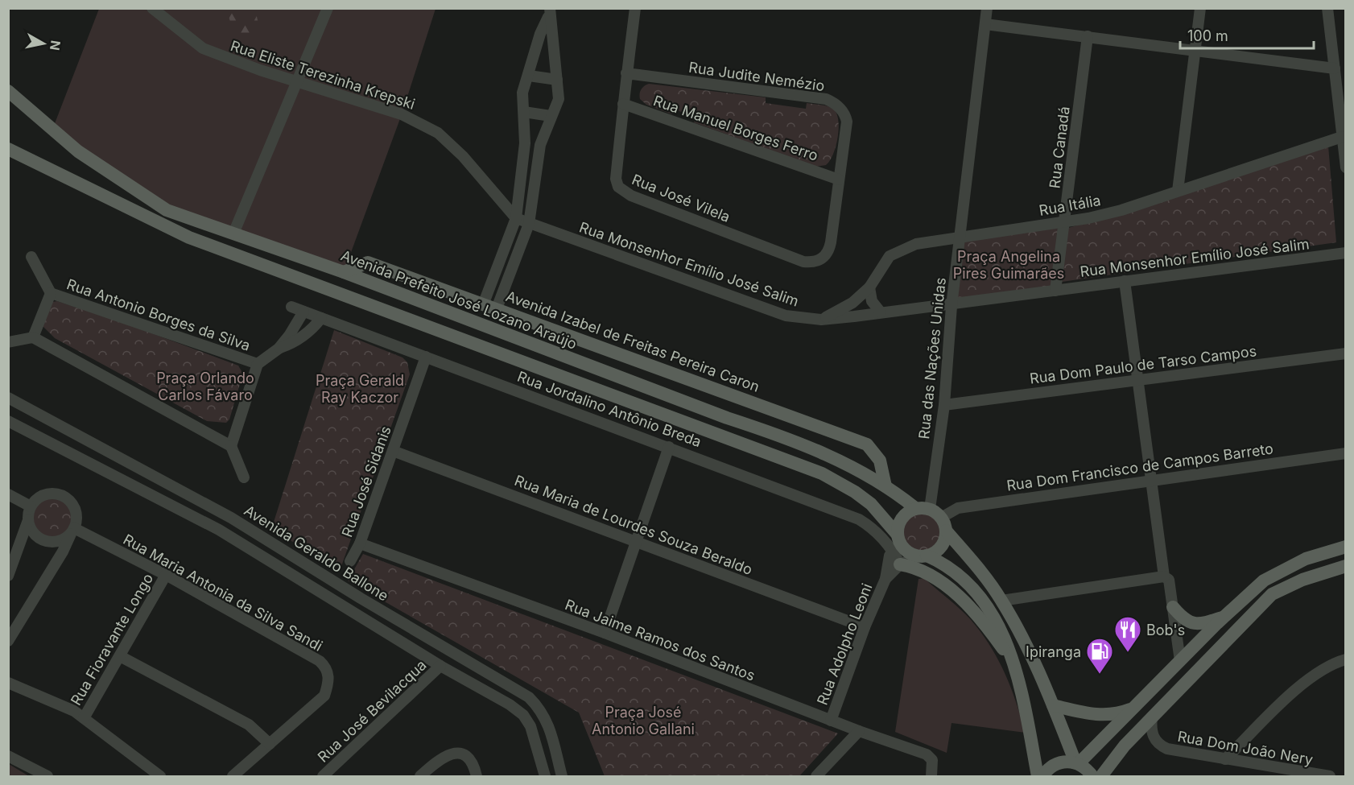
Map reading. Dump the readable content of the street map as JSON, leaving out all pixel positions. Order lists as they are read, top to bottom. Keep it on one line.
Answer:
{"streets":{"main road":["Avenida Prefeito José Lozano Araújo","Avenida Izabel de Freitas Pereira Caron"],"street":["Rua Eliste Terezinha Krepski","Rua Judite Nemézio","Rua Manuel Borges Ferro","Rua Canadá","Rua José Vilela","Rua Itália","Rua Monsenhor Emílio José Salim","Rua Antonio Borges da Silva","Rua das Nações Unidas","Rua Dom Paulo de Tarso Campos","Rua Jordalino Antônio Breda","Rua Dom Francisco de Campos Barreto","Rua José Sidanis","Rua Maria de Lourdes Souza Beraldo","Avenida Geraldo Ballone","Rua Maria Antonia da Silva Sandi","Rua Fioravante Longo","Rua Jaime Ramos dos Santos","Rua Adolpho Leoni","Rua José Bevilacqua","Rua Dom João Nery"]},"crossings":[["Rua Eliste Terezinha Krepski","Rua Monsenhor Emílio José Salim"],["Rua Judite Nemézio","Rua Manuel Borges Ferro"],["Rua Judite Nemézio","Rua José Vilela"],["Rua Manuel Borges Ferro","Rua José Vilela"],["Rua Canadá","Rua Itália"],["Rua Canadá","Rua Monsenhor Emílio José Salim"],["Rua Itália","Rua Monsenhor Emílio José Salim"],["Rua Itália","Rua das Nações Unidas"],["Rua Monsenhor Emílio José Salim","Rua das Nações Unidas"],["Avenida Prefeito José Lozano Araújo","Avenida Izabel de Freitas Pereira Caron"],["Avenida Prefeito José Lozano Araújo","Rua das Nações Unidas"],["Avenida Prefeito José Lozano Araújo","Rua Jordalino Antônio Breda"],["Avenida Prefeito José Lozano Araújo","Rua Dom Francisco de Campos Barreto"],["Avenida Prefeito José Lozano Araújo","Rua Adolpho Leoni"],["Rua Antonio Borges da Silva","Rua Jordalino Antônio Breda"],["Rua das Nações Unidas","Rua Dom Paulo de Tarso Campos"],["Rua das Nações Unidas","Rua Jordalino Antônio Breda"],["Rua das Nações Unidas","Rua Dom Francisco de Campos Barreto"],["Rua das Nações Unidas","Rua Adolpho Leoni"],["Rua Jordalino Antônio Breda","Rua Dom Francisco de Campos Barreto"],["Rua Jordalino Antônio Breda","Rua José Sidanis"],["Rua Jordalino Antônio Breda","Rua Adolpho Leoni"],["Rua Dom Francisco de Campos Barreto","Rua Adolpho Leoni"],["Rua José Sidanis","Rua Maria de Lourdes Souza Beraldo"],["Rua José Sidanis","Rua Jaime Ramos dos Santos"],["Rua Maria de Lourdes Souza Beraldo","Rua Adolpho Leoni"],["Rua Maria Antonia da Silva Sandi","Rua Fioravante Longo"],["Rua Jaime Ramos dos Santos","Rua Adolpho Leoni"]],"parks":["Praça Angelina Pires Guimarães","Praça Orlando Carlos Fávaro","Praça Gerald Ray Kaczor","Praça José Antonio Gallani"],"places":{"restaurant":["Bob's"],"fuel station":["Ipiranga"]},"scale_bar":"100 m","north":"right"}
